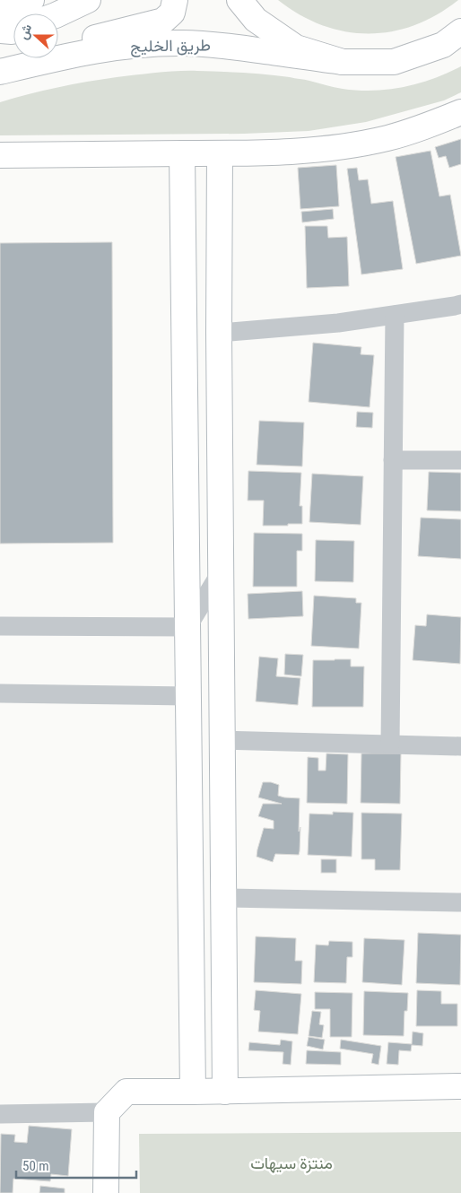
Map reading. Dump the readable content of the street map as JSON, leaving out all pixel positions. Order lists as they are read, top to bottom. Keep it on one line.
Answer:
{"streets":{"street":["طريق الخليج"]},"parks":["منتزة سيهات"],"scale_bar":"50 m","north":"left"}
